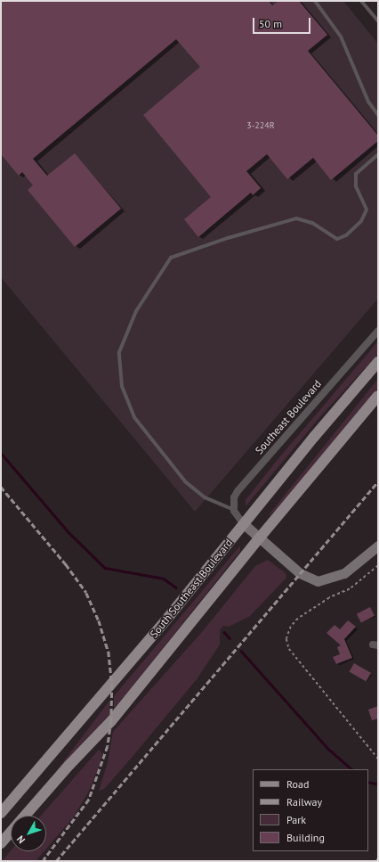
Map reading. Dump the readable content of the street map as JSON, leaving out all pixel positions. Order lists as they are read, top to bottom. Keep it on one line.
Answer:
{"streets":{"main road":["South Southeast Boulevard"],"street":["Southeast Boulevard"]},"house_numbers":["3-224R"],"legend":["Road","Railway","Park","Building"],"scale_bar":"50 m","north":"bottom left"}
